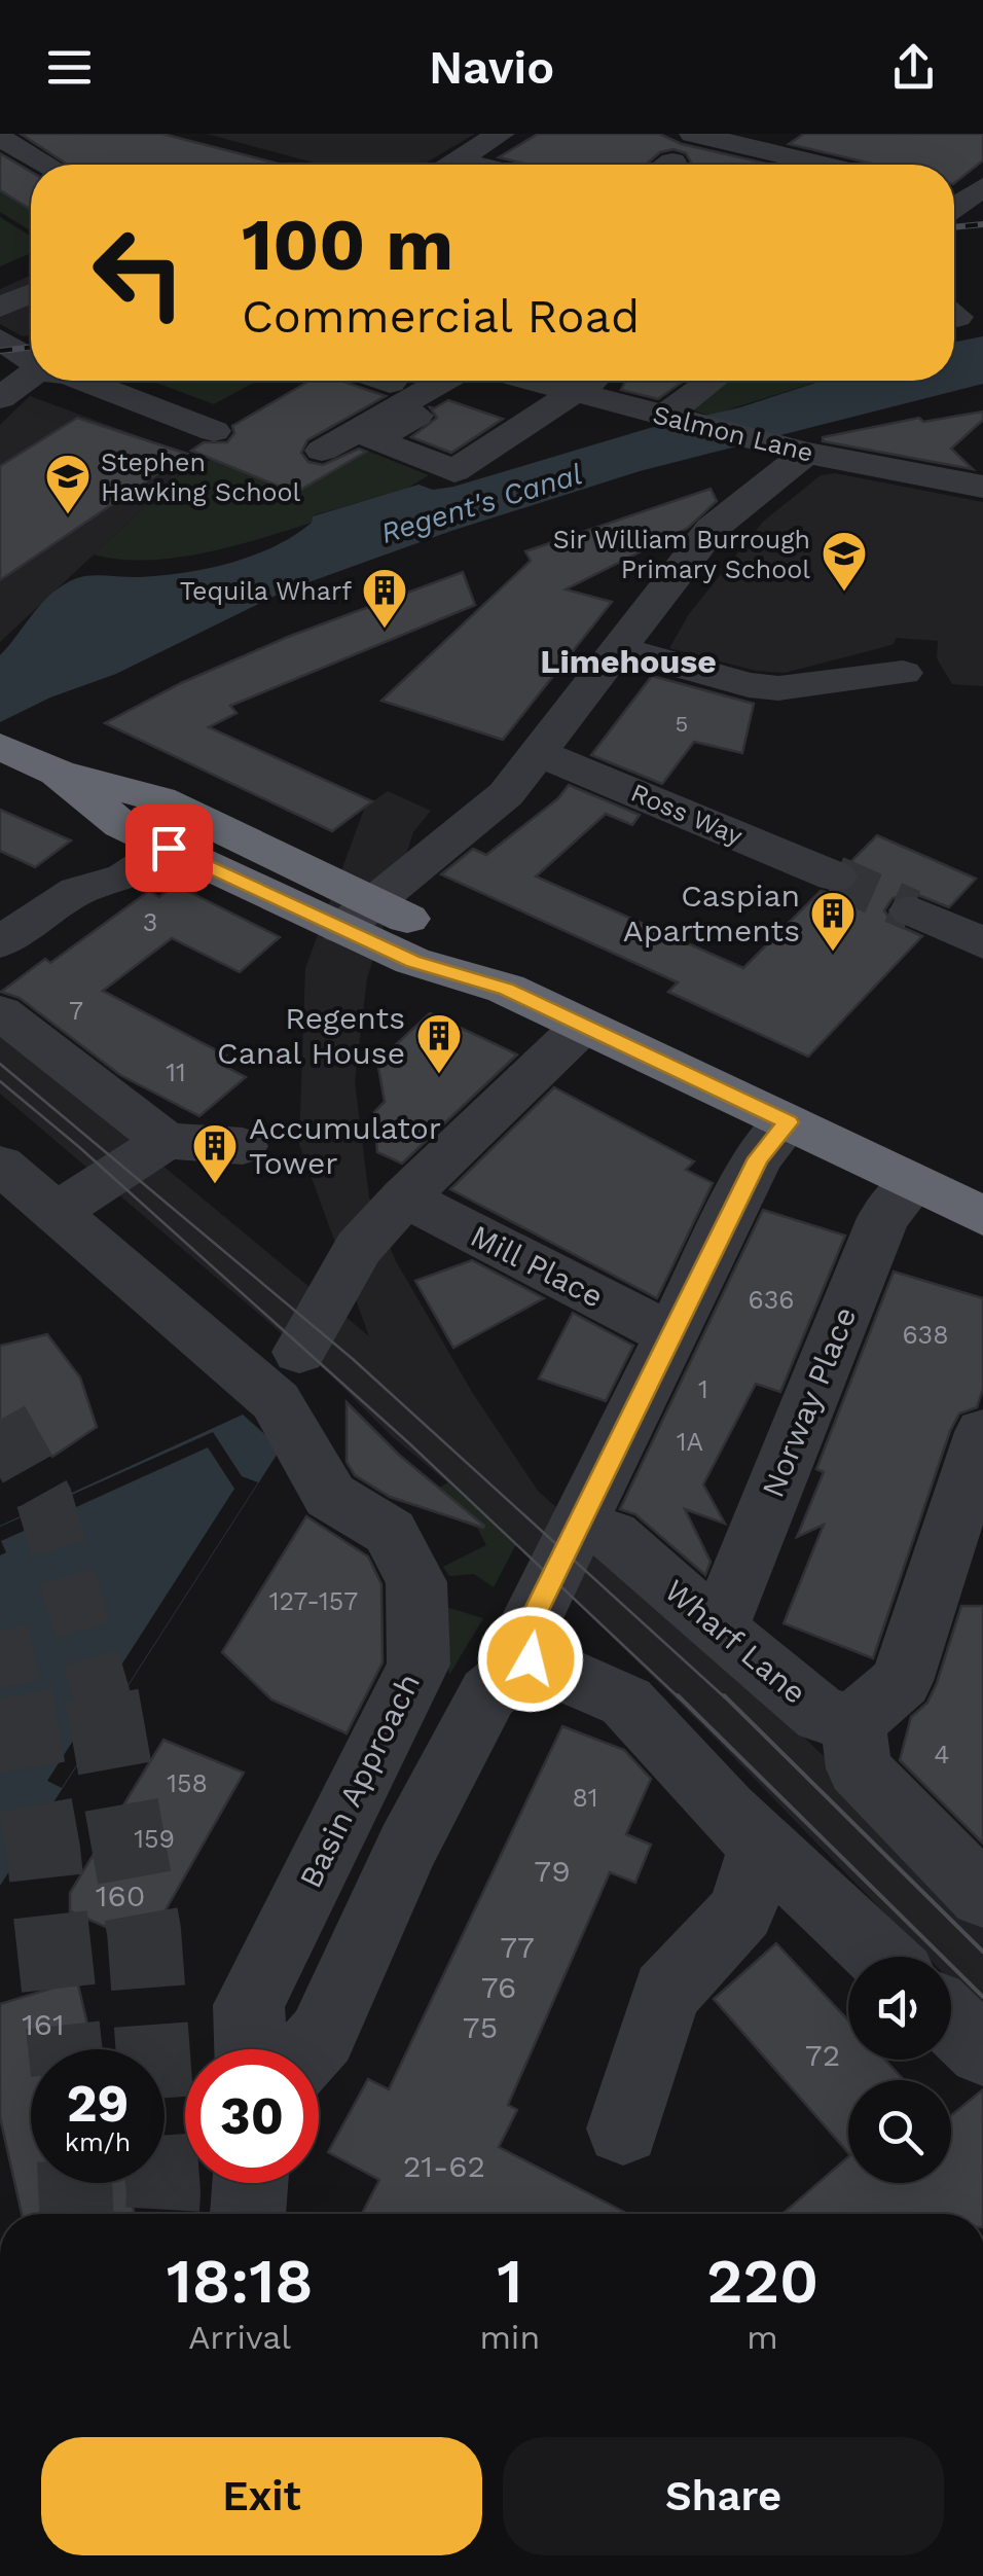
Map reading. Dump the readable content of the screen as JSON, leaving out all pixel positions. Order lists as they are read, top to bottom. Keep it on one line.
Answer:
{"streets":{"street":["Salmon Lane","Ross Way","Mill Place","Norway Place","Wharf Lane","Basin Approach"]},"crossings":[["Norway Place","Wharf Lane"]],"districts":["Limehouse"],"water":["Regent's Canal"],"places":{"school or university":["Stephen Hawking School","Sir William Burrough Primary School"],"building":["Tequila Wharf","Caspian Apartments","Regents Canal House","Accumulator Tower"]},"house_numbers":["5","3","7","11","636","638","1","1A","127-157","4","158","81","159","79","160","77","76","161","75","72","21-62"],"page":{"header":"Navio","turn":["100 m","Commercial Road"],"speed":"29 km/h","limit":"30","eta":["18:18","Arrival","1","min","220","m"],"buttons":["Exit","Share"]}}
